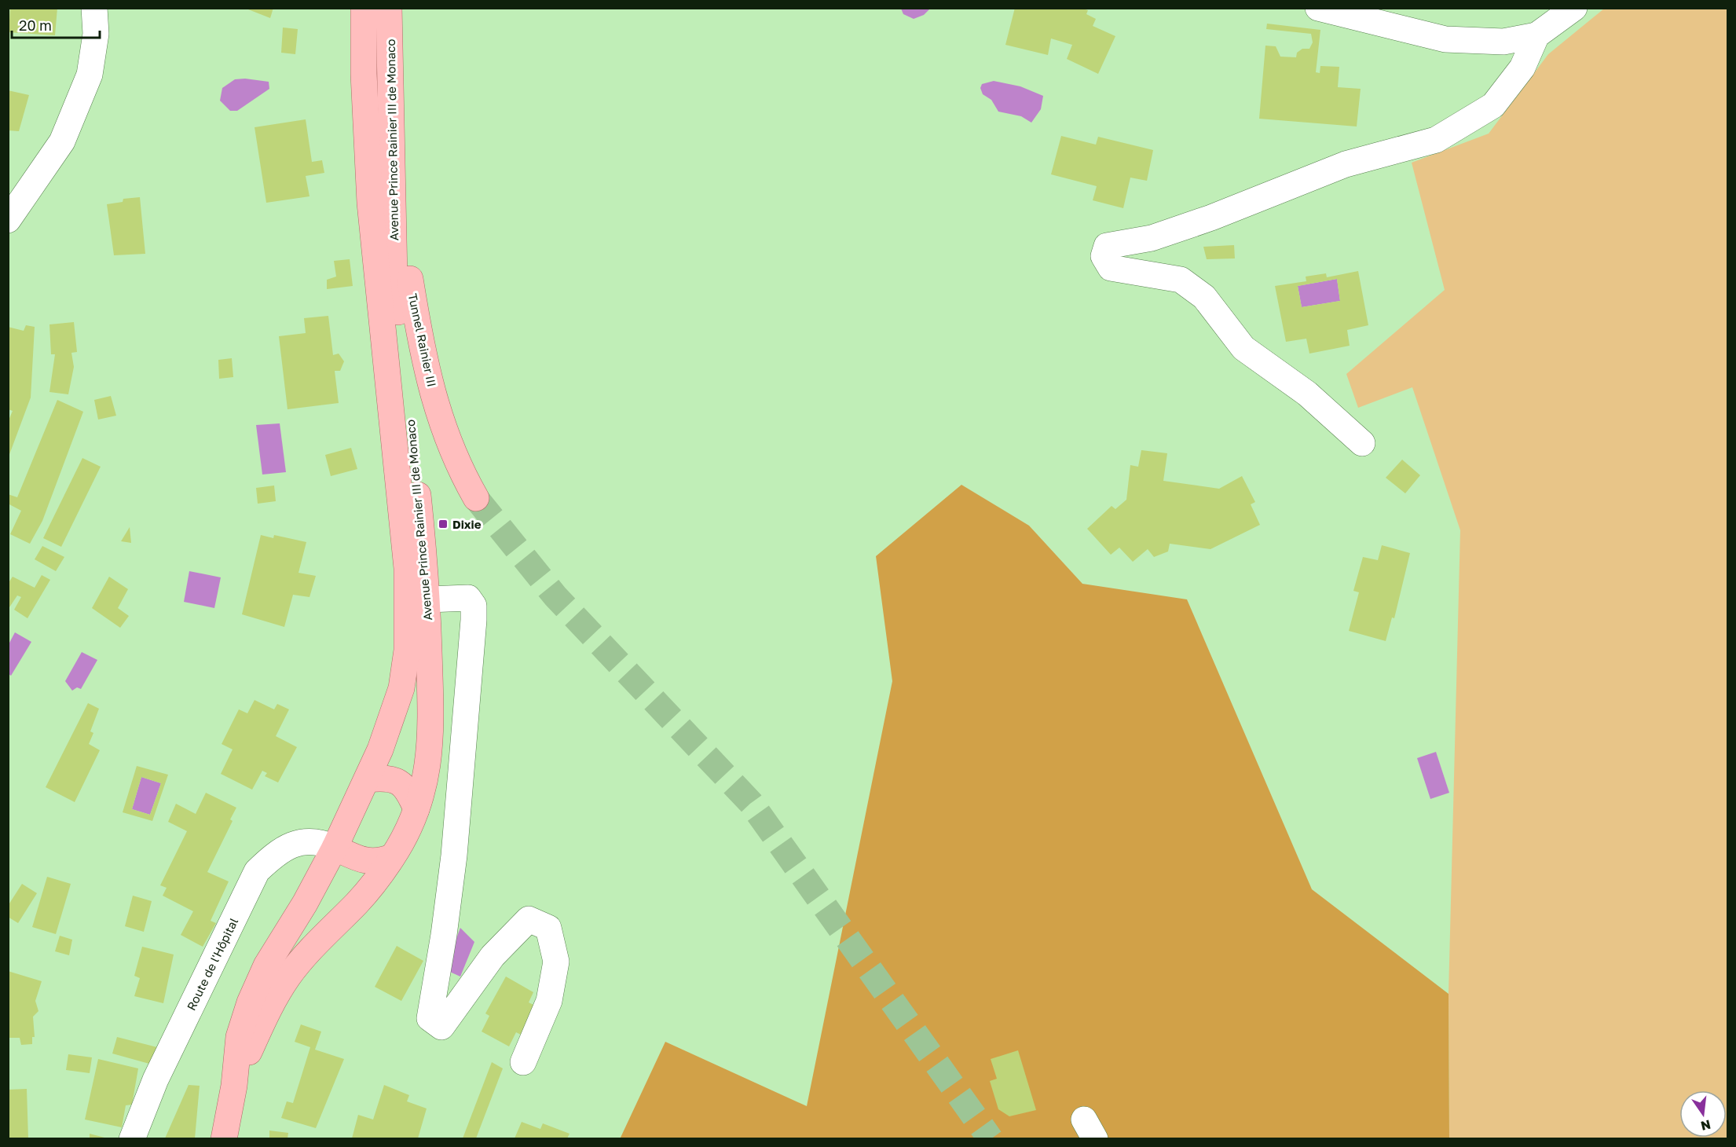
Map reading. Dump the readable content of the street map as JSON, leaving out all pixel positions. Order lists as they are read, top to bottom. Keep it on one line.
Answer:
{"streets":{"main road":["Avenue Prince Rainier III de Monaco","Tunnel Rainier III"],"street":["Route de l'Hôpital"]},"crossings":[["Avenue Prince Rainier III de Monaco","Tunnel Rainier III"],["Avenue Prince Rainier III de Monaco","Route de l'Hôpital"]],"places":{"transit":["Dixie"]},"scale_bar":"20 m","north":"bottom"}
